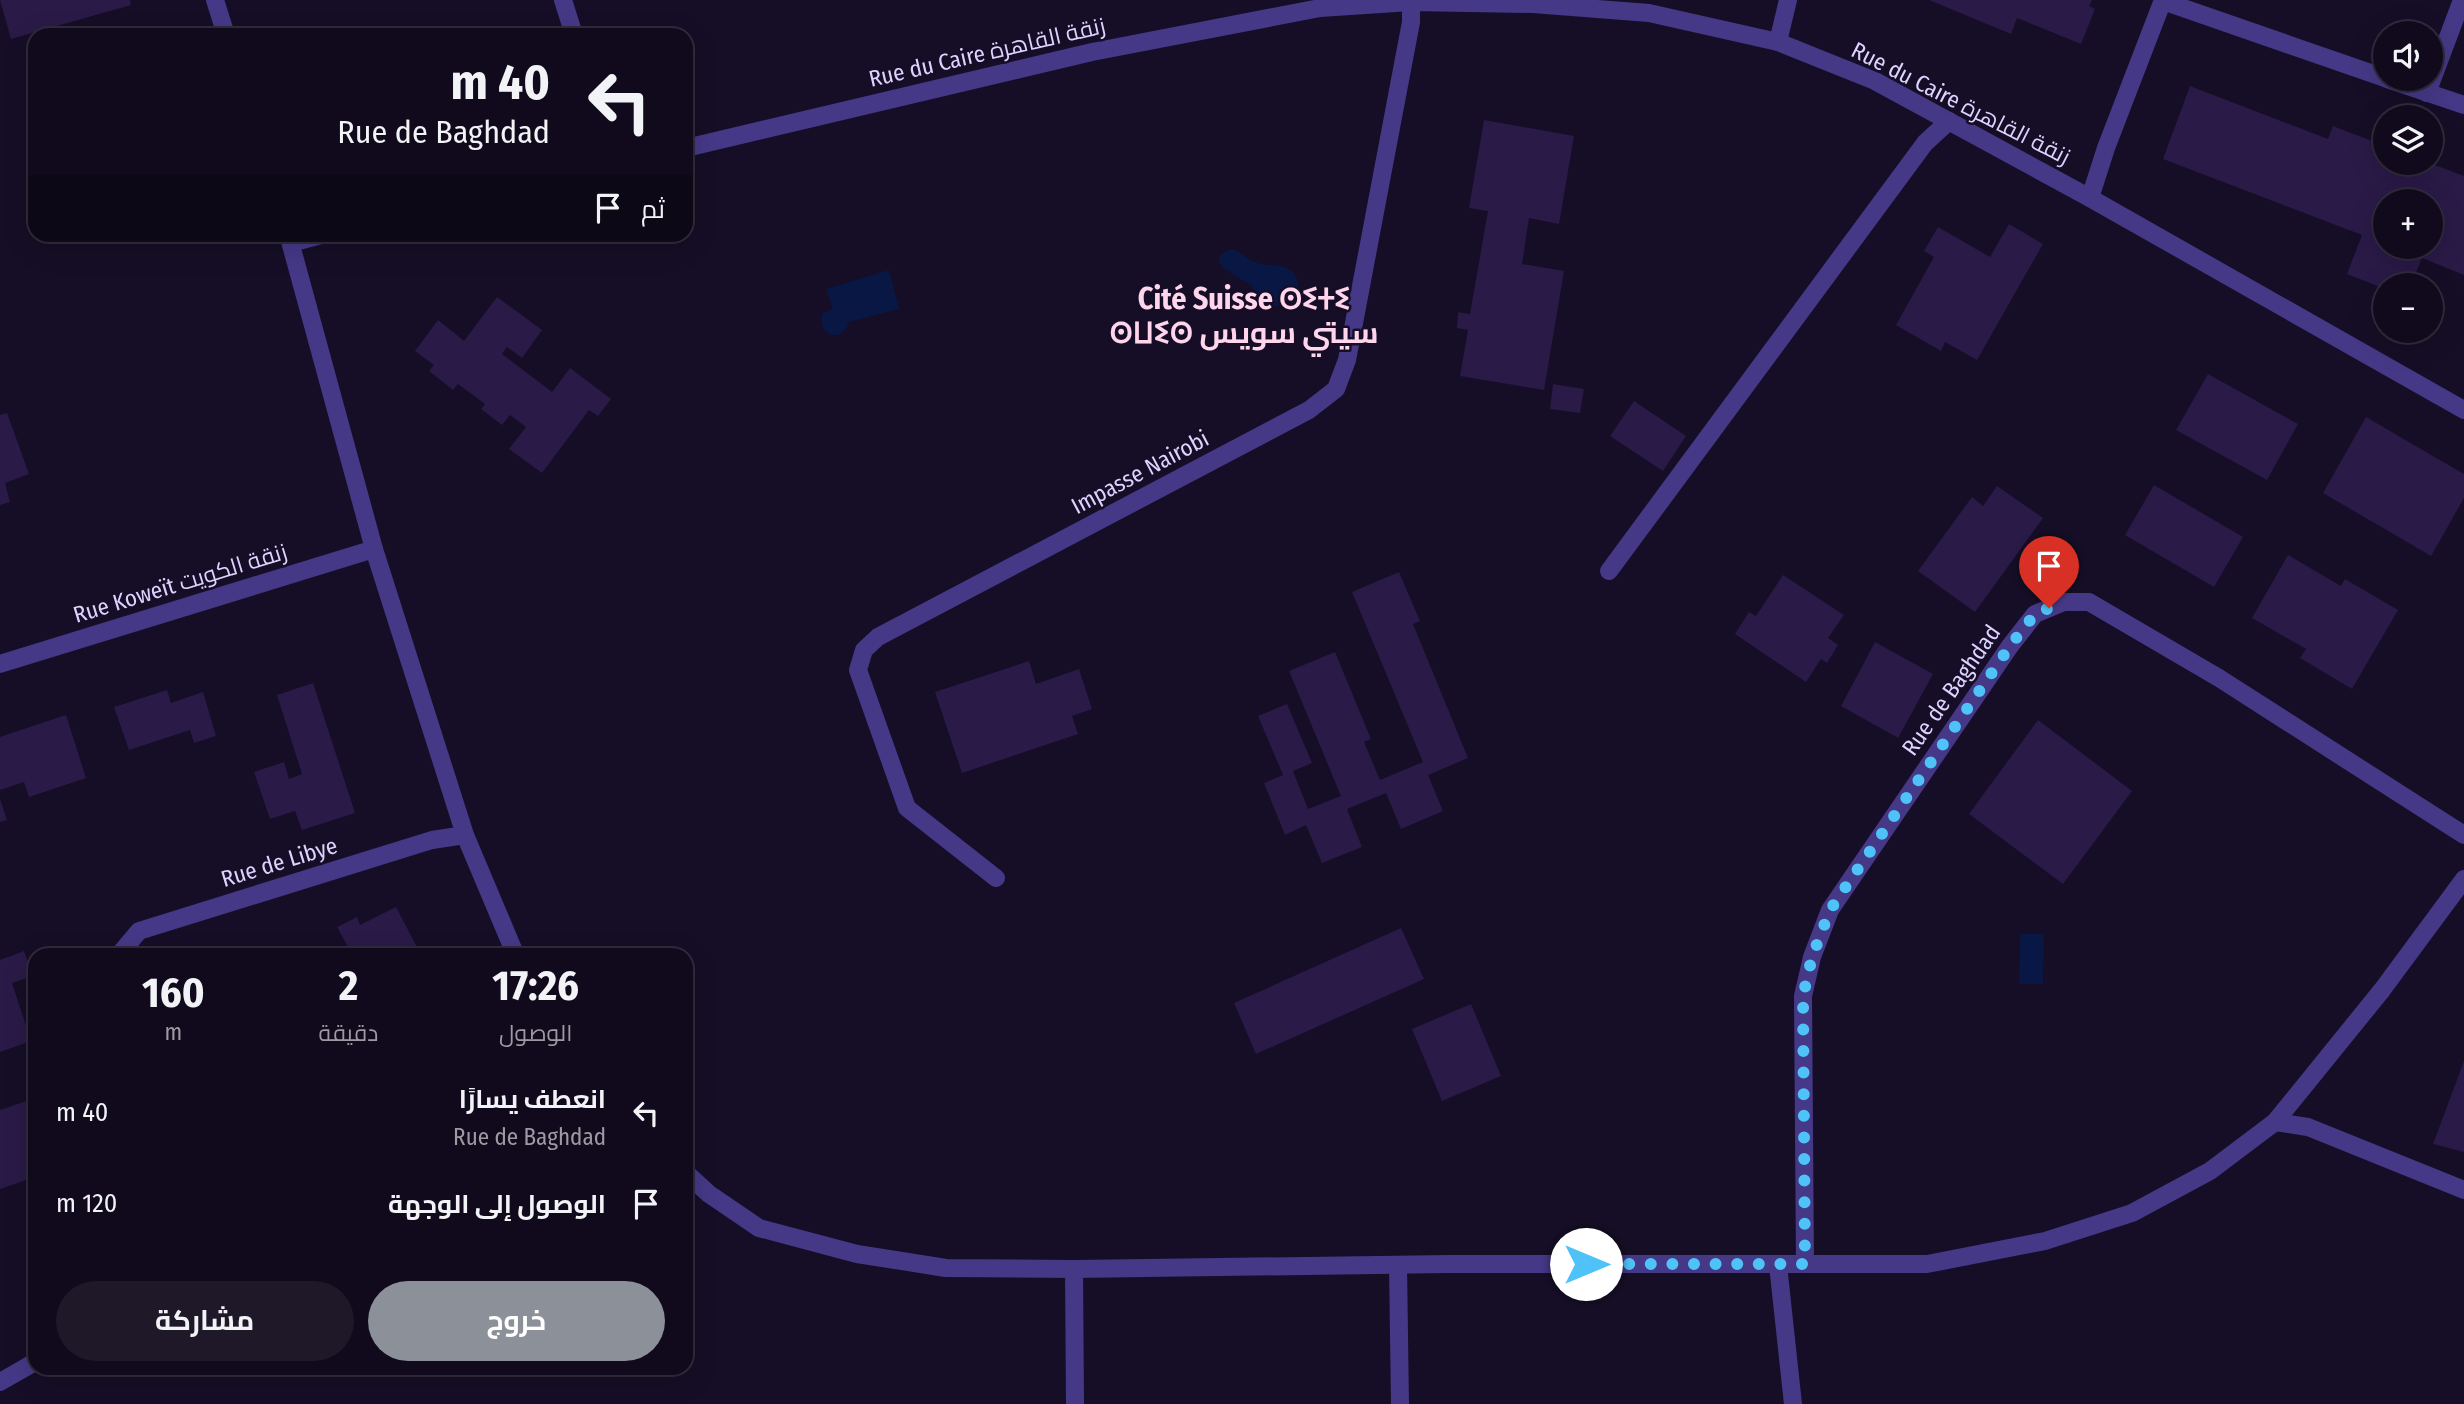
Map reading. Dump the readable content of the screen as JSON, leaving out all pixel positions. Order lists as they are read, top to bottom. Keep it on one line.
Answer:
{"streets":{"street":["Rue du Caire زنقة القاهرة","Impasse Nairobi","Rue Koweït زنقة الكويت","Rue de Baghdad","Rue de Libye"]},"crossings":[["Rue du Caire زنقة القاهرة","Impasse Nairobi"]],"districts":["Cité Suisse ⵙⵉⵜⵉ ⵙⵡⵉⵙ سيتي سويس"],"page":{"map_buttons":["+","−"],"turn":["40 m","Rue de Baghdad"],"then":"ثم","eta":["17:26","الوصول","2","دقيقة","160","m"],"list":[{"name":"انعطف يسارًا","note":"Rue de Baghdad","value":"40 m"},{"name":"الوصول إلى الوجهة","value":"120 m"}],"buttons":["خروج","مشاركة"]}}
